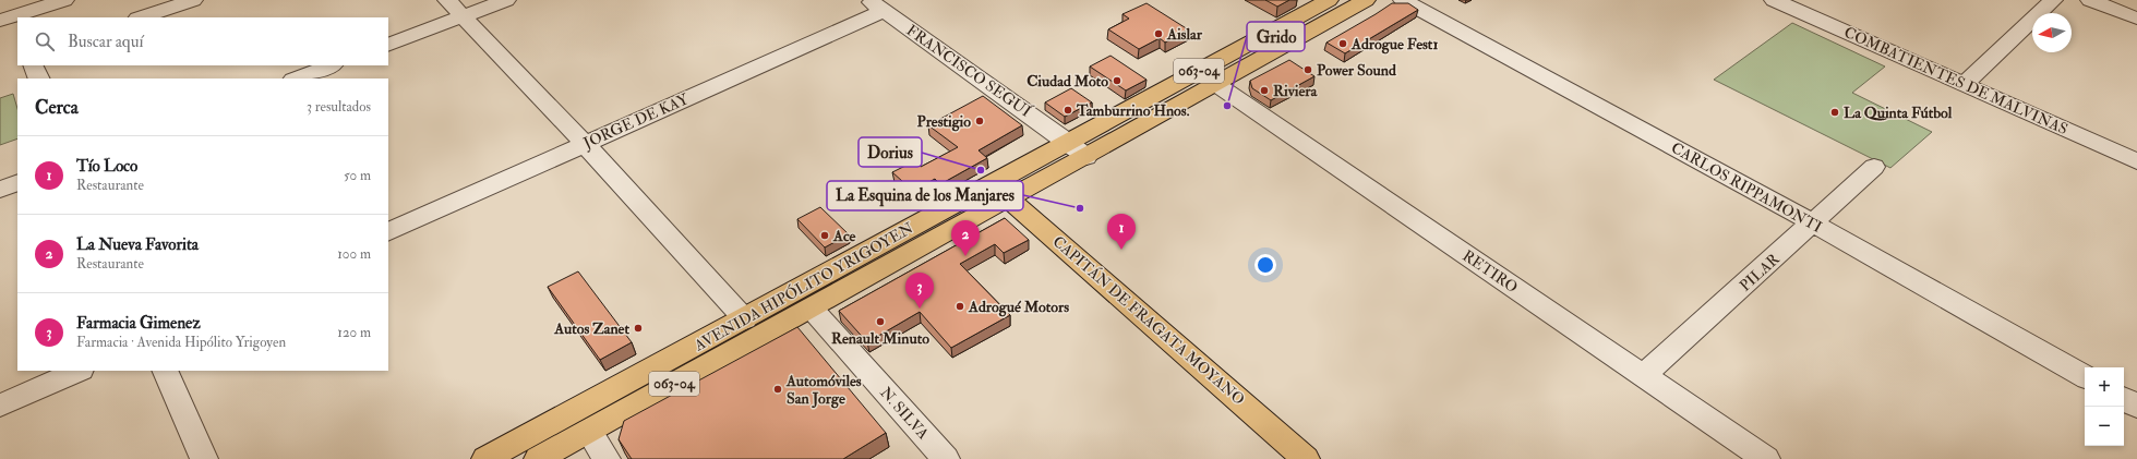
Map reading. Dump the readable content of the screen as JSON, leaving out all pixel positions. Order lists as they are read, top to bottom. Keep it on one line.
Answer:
{"streets":{"main road":["063-04","AVENIDA HIPÓLITO YRIGOYEN","CAPITÁN DE FRAGATA MOYANO"],"street":["FRANCISCO SEGUÍ","COMBATIENTES DE MALVINAS","JORGE DE KAY","CARLOS RIPPAMONTI","RETIRO","PILAR","N. SILVA"]},"crossings":[["FRANCISCO SEGUÍ","JORGE DE KAY"],["FRANCISCO SEGUÍ","AVENIDA HIPÓLITO YRIGOYEN"],["CARLOS RIPPAMONTI","PILAR"],["RETIRO","PILAR"],["RETIRO","AVENIDA HIPÓLITO YRIGOYEN"],["AVENIDA HIPÓLITO YRIGOYEN","CAPITÁN DE FRAGATA MOYANO"],["AVENIDA HIPÓLITO YRIGOYEN","N. SILVA"]],"places":["Aislar","Adrogue Fest1","Power Sound","Ciudad Moto","Riviera","Grido","Tamburrino Hnos.","La Quinta Fútbol","Prestigio","Dorius","La Esquina de los Manjares","Ace","Adrogué Motors","Renault Minuto","Autos Zanet","Automóviles San Jorge"],"north":"left","page":{"search":"Buscar aquí","heading":["Cerca","3 resultados"],"list":[{"mark":"1","name":"Tío Loco","note":"Restaurante","value":"50 m"},{"mark":"2","name":"La Nueva Favorita","note":"Restaurante","value":"100 m"},{"mark":"3","name":"Farmacia Gimenez","note":"Farmacia · Avenida Hipólito Yrigoyen","value":"120 m"}],"pins":["1","2","3"],"map_buttons":["+","−"]}}
